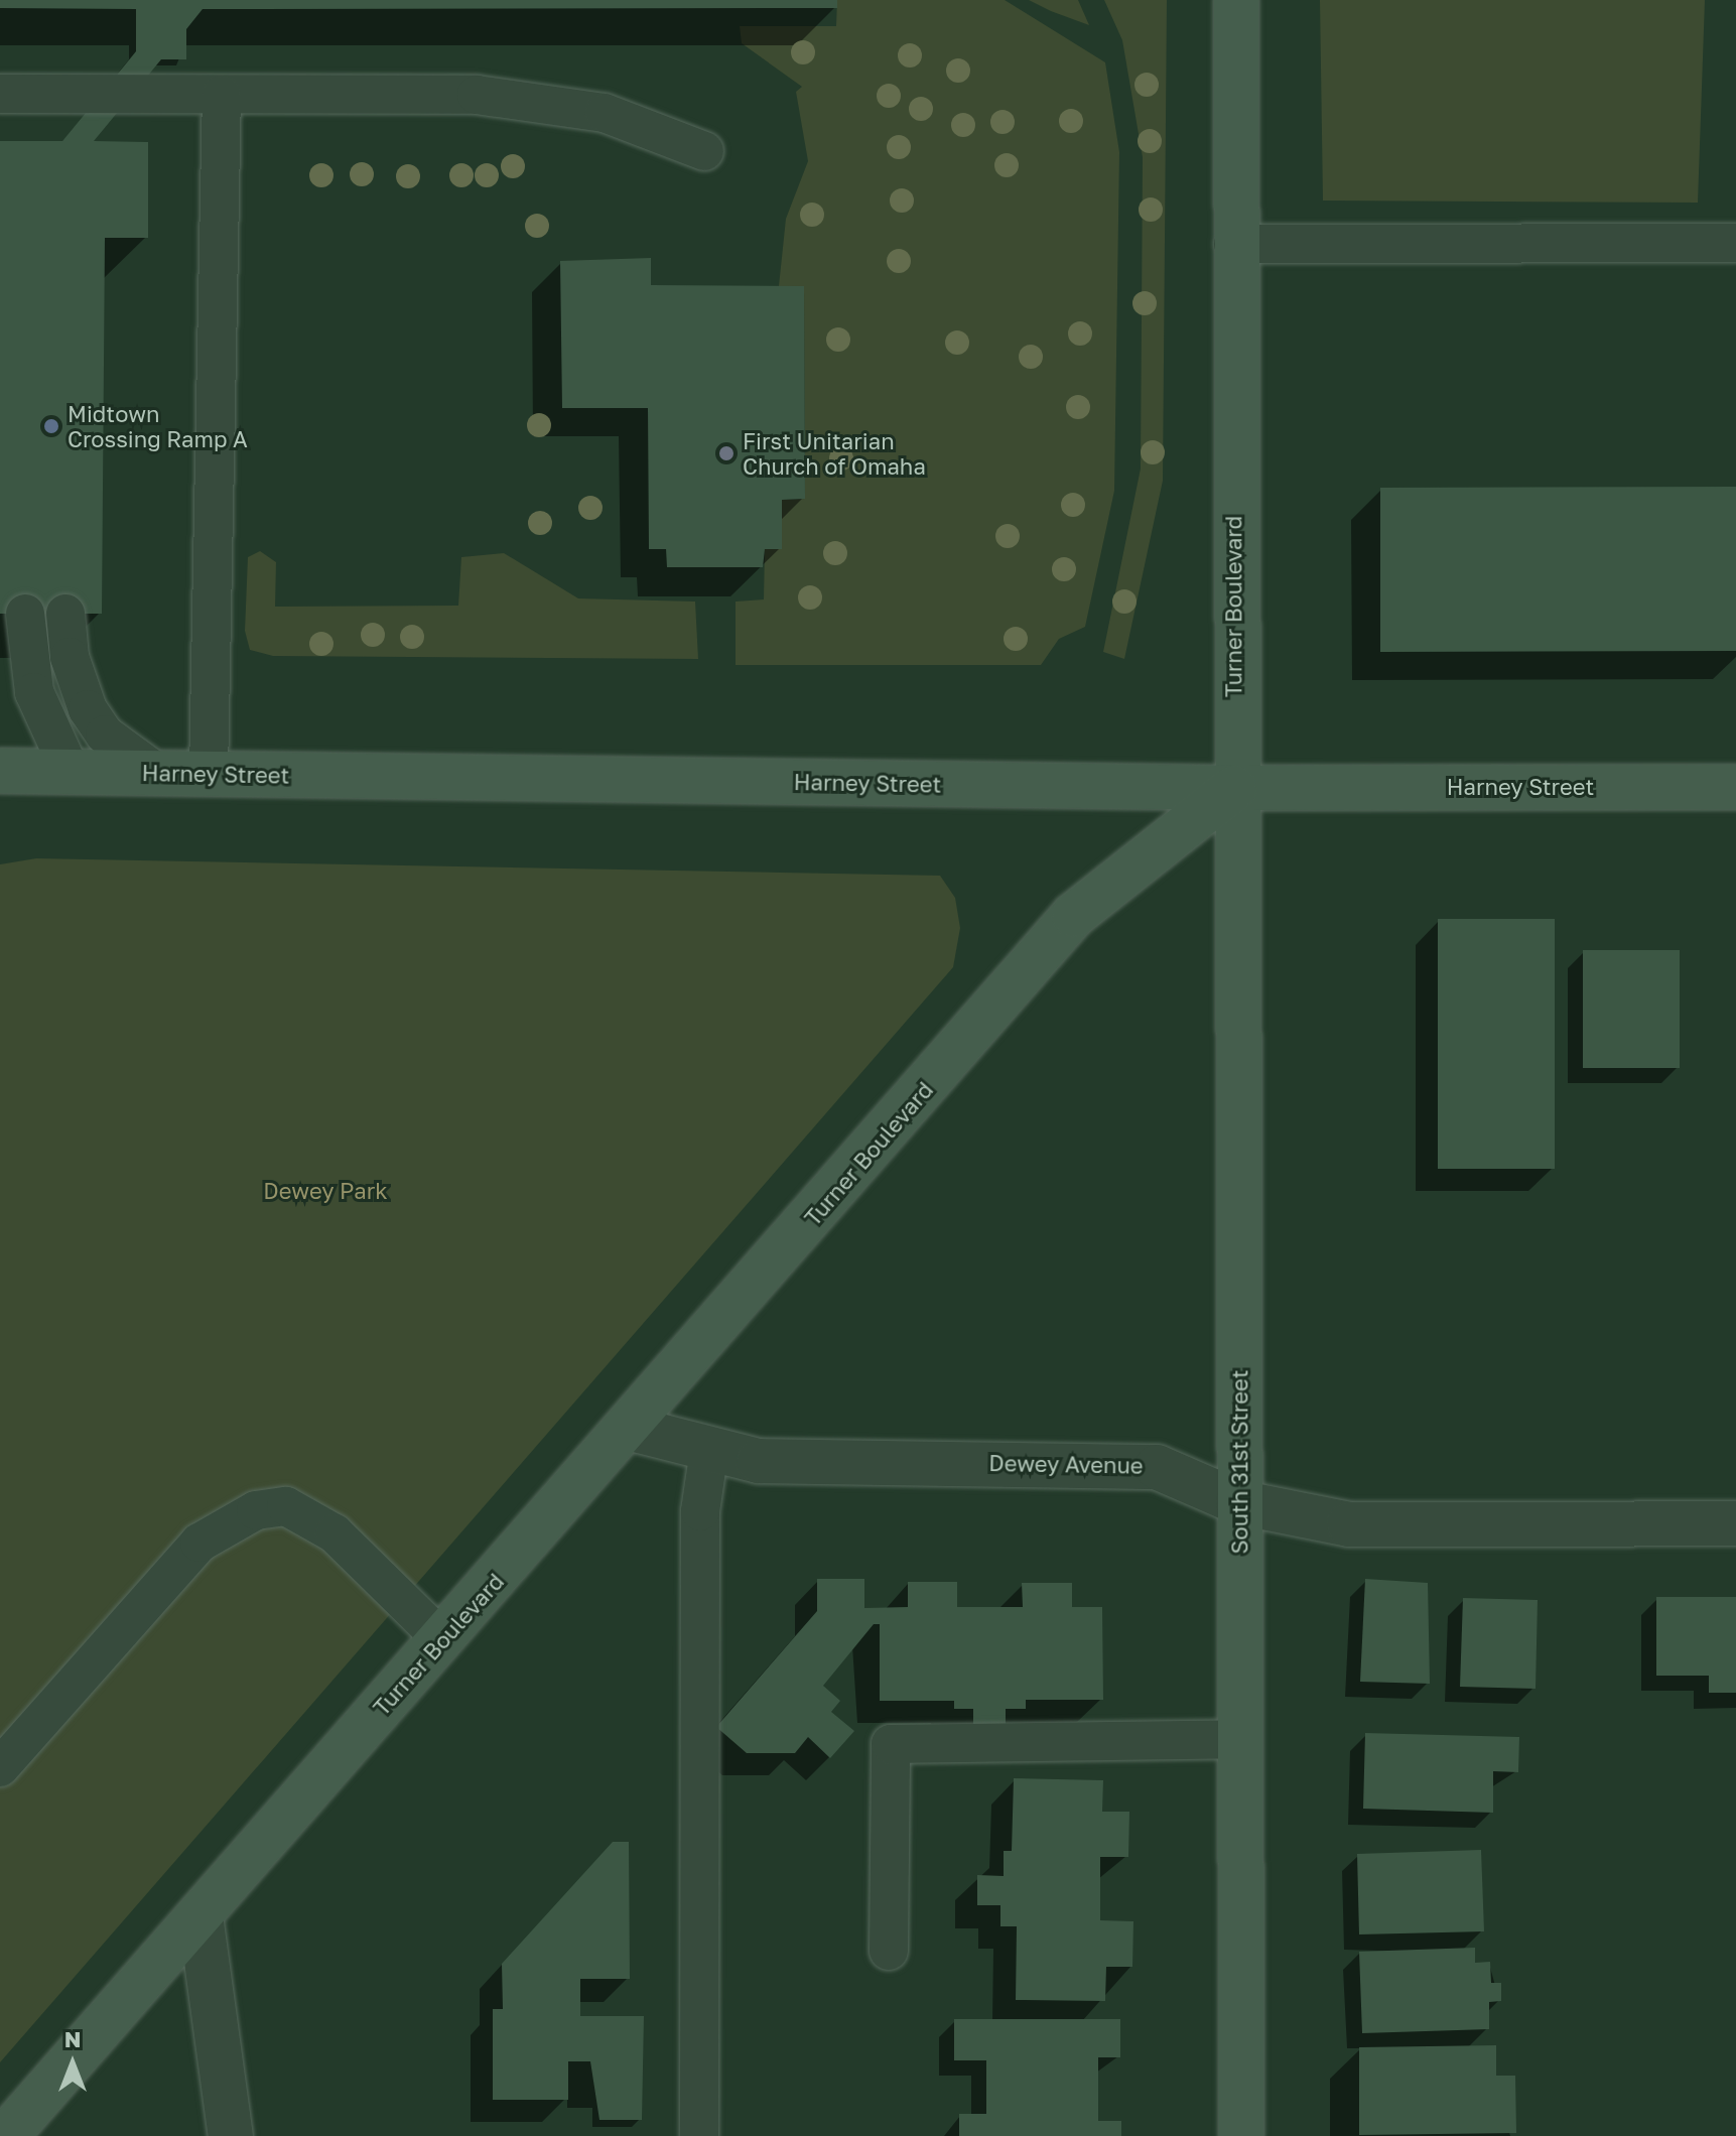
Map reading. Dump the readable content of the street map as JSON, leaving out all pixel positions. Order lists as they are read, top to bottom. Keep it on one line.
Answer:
{"streets":{"street":["Turner Boulevard","Harney Street","South 31st Street","Dewey Avenue"]},"crossings":[["Turner Boulevard","Harney Street"],["Turner Boulevard","South 31st Street"],["Turner Boulevard","Dewey Avenue"],["Harney Street","South 31st Street"],["South 31st Street","Dewey Avenue"]],"parks":["Dewey Park"],"places":["Midtown Crossing Ramp A","First Unitarian Church of Omaha"],"north":"top"}
